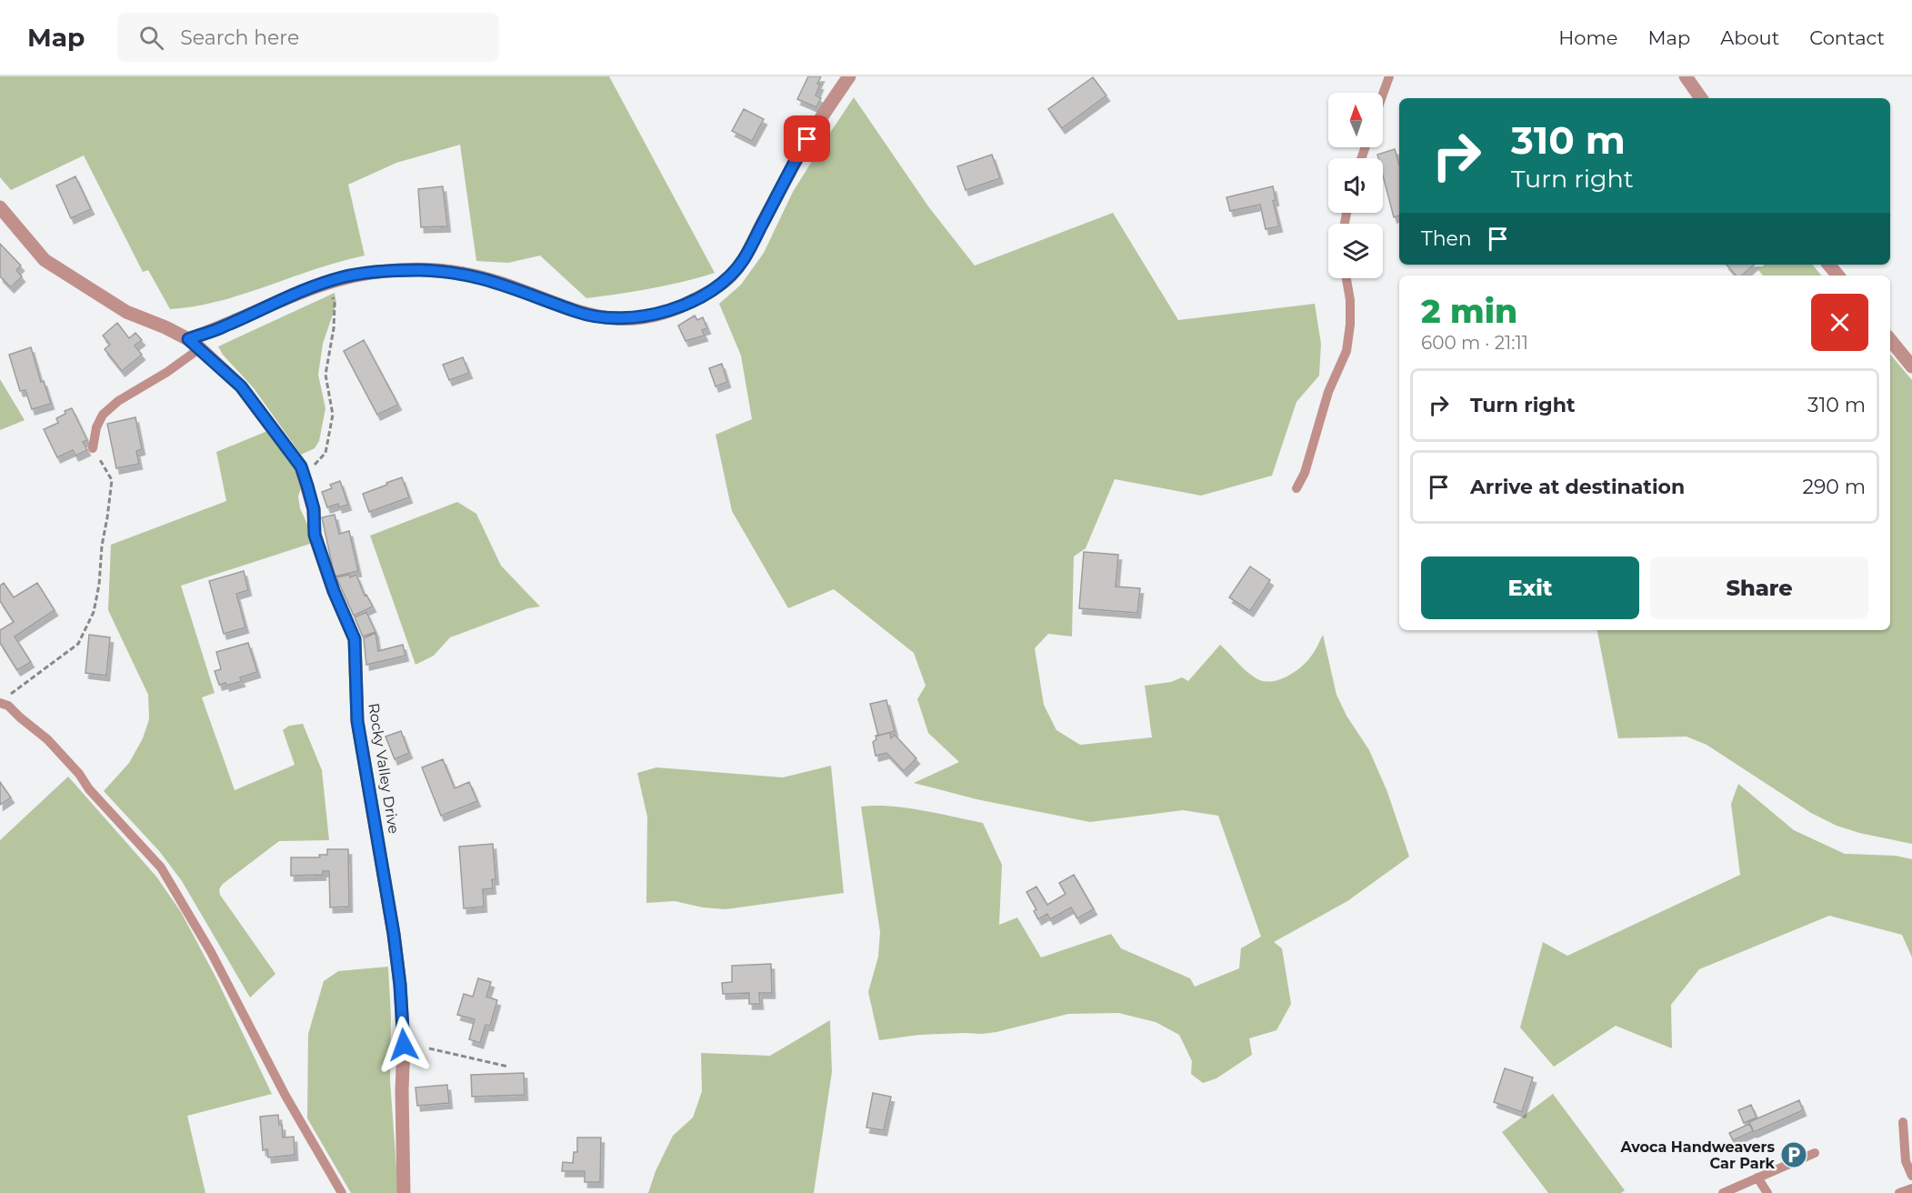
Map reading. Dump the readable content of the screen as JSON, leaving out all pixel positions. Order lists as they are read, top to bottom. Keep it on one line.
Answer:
{"streets":{"street":["Rocky Valley Drive"]},"places":{"parking":["Avoca Handweavers Car Park"]},"north":"top","page":{"header":"Map","search":"Search here","nav":["Home","Map","About","Contact"],"turn":["310 m","Turn right"],"then":"Then","heading":["2 min","600 m · 21:11"],"list":[{"name":"Turn right","value":"310 m"},{"name":"Arrive at destination","value":"290 m"}],"buttons":["Exit","Share"]}}
